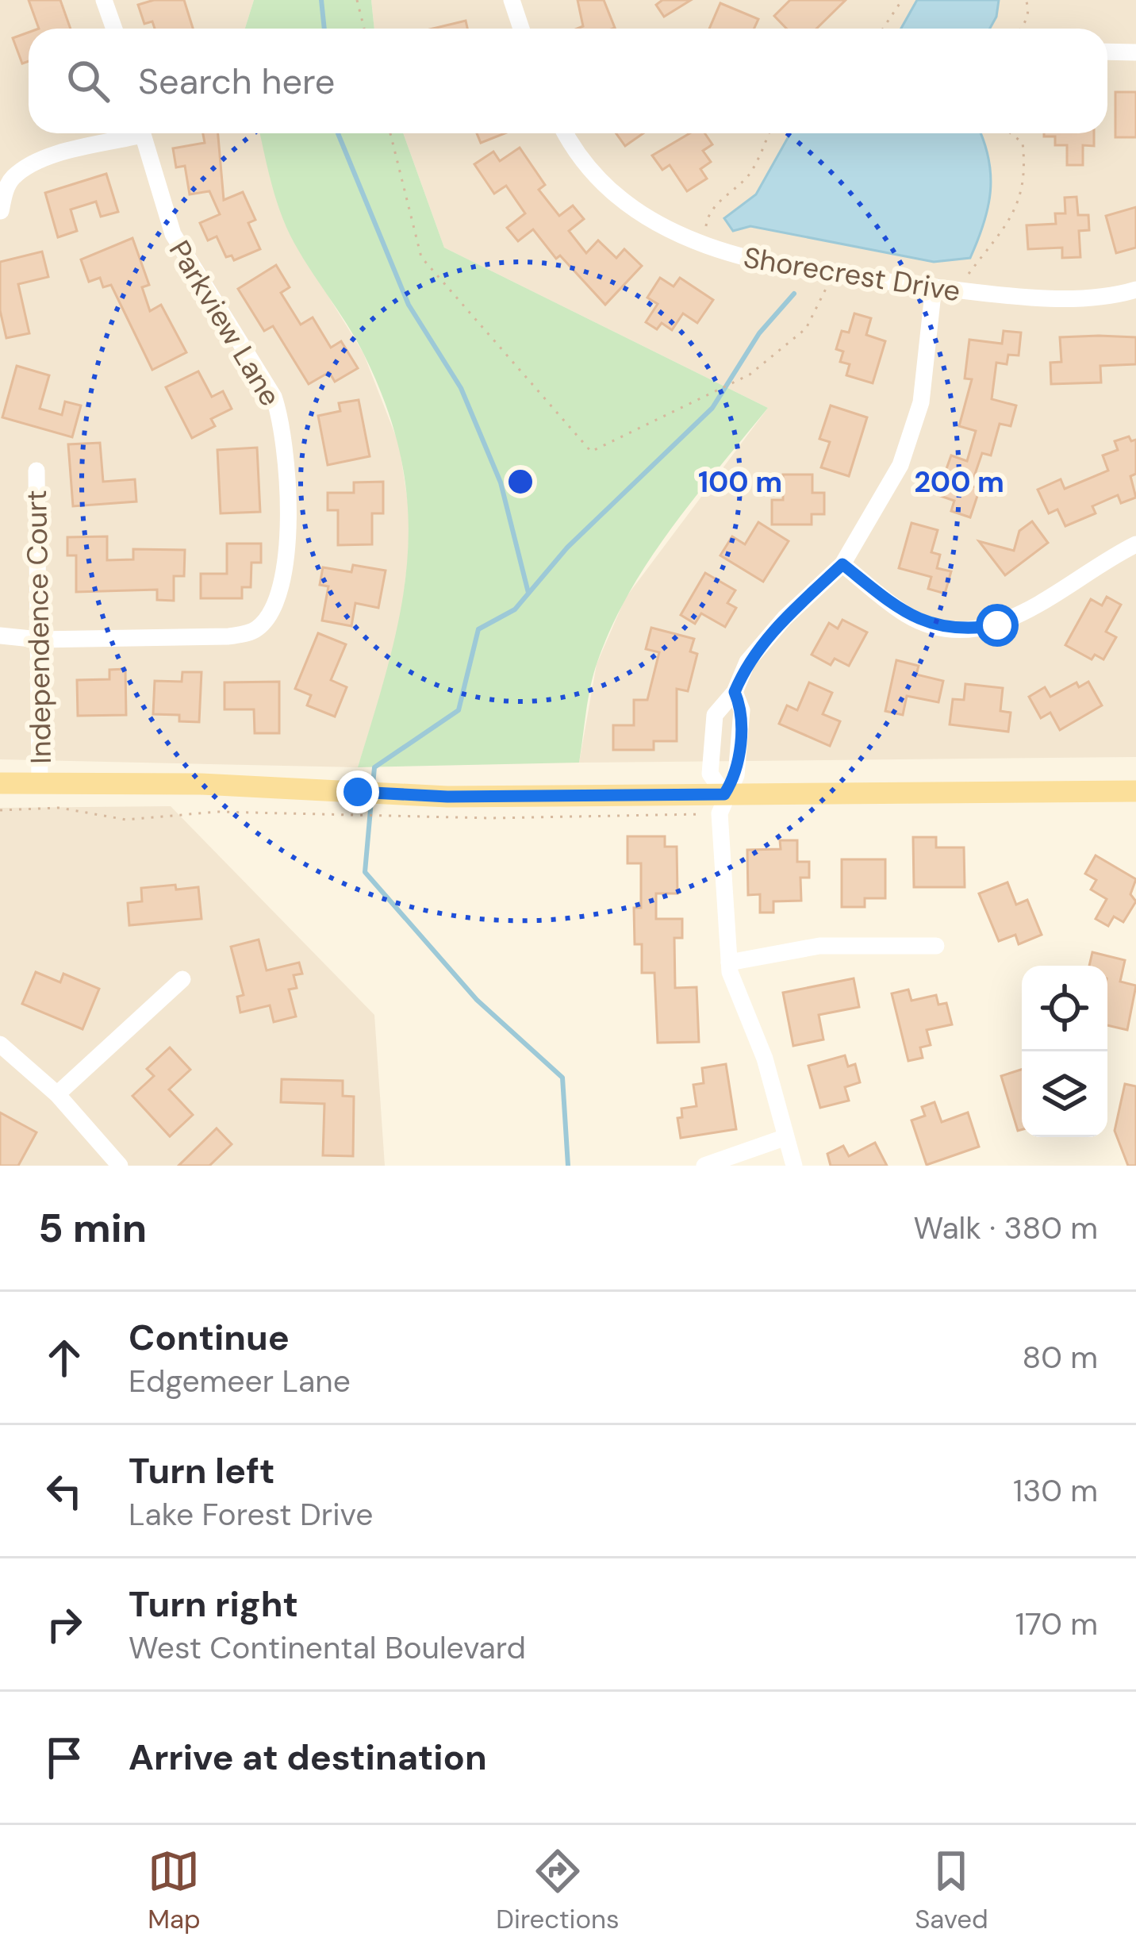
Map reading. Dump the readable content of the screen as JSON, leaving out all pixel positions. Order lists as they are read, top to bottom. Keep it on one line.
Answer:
{"streets":{"street":["Shorecrest Drive","Parkview Lane","Independence Court"]},"crossings":[["Parkview Lane","Independence Court"]],"page":{"search":"Search here","heading":["5 min","Walk · 380 m"],"list":[["Continue","Edgemeer Lane","80 m"],["Turn left","Lake Forest Drive","130 m"],["Turn right","West Continental Boulevard","170 m"],"Arrive at destination"],"nav":["Map","Directions","Saved"]},"rings":["100 m","200 m"]}
